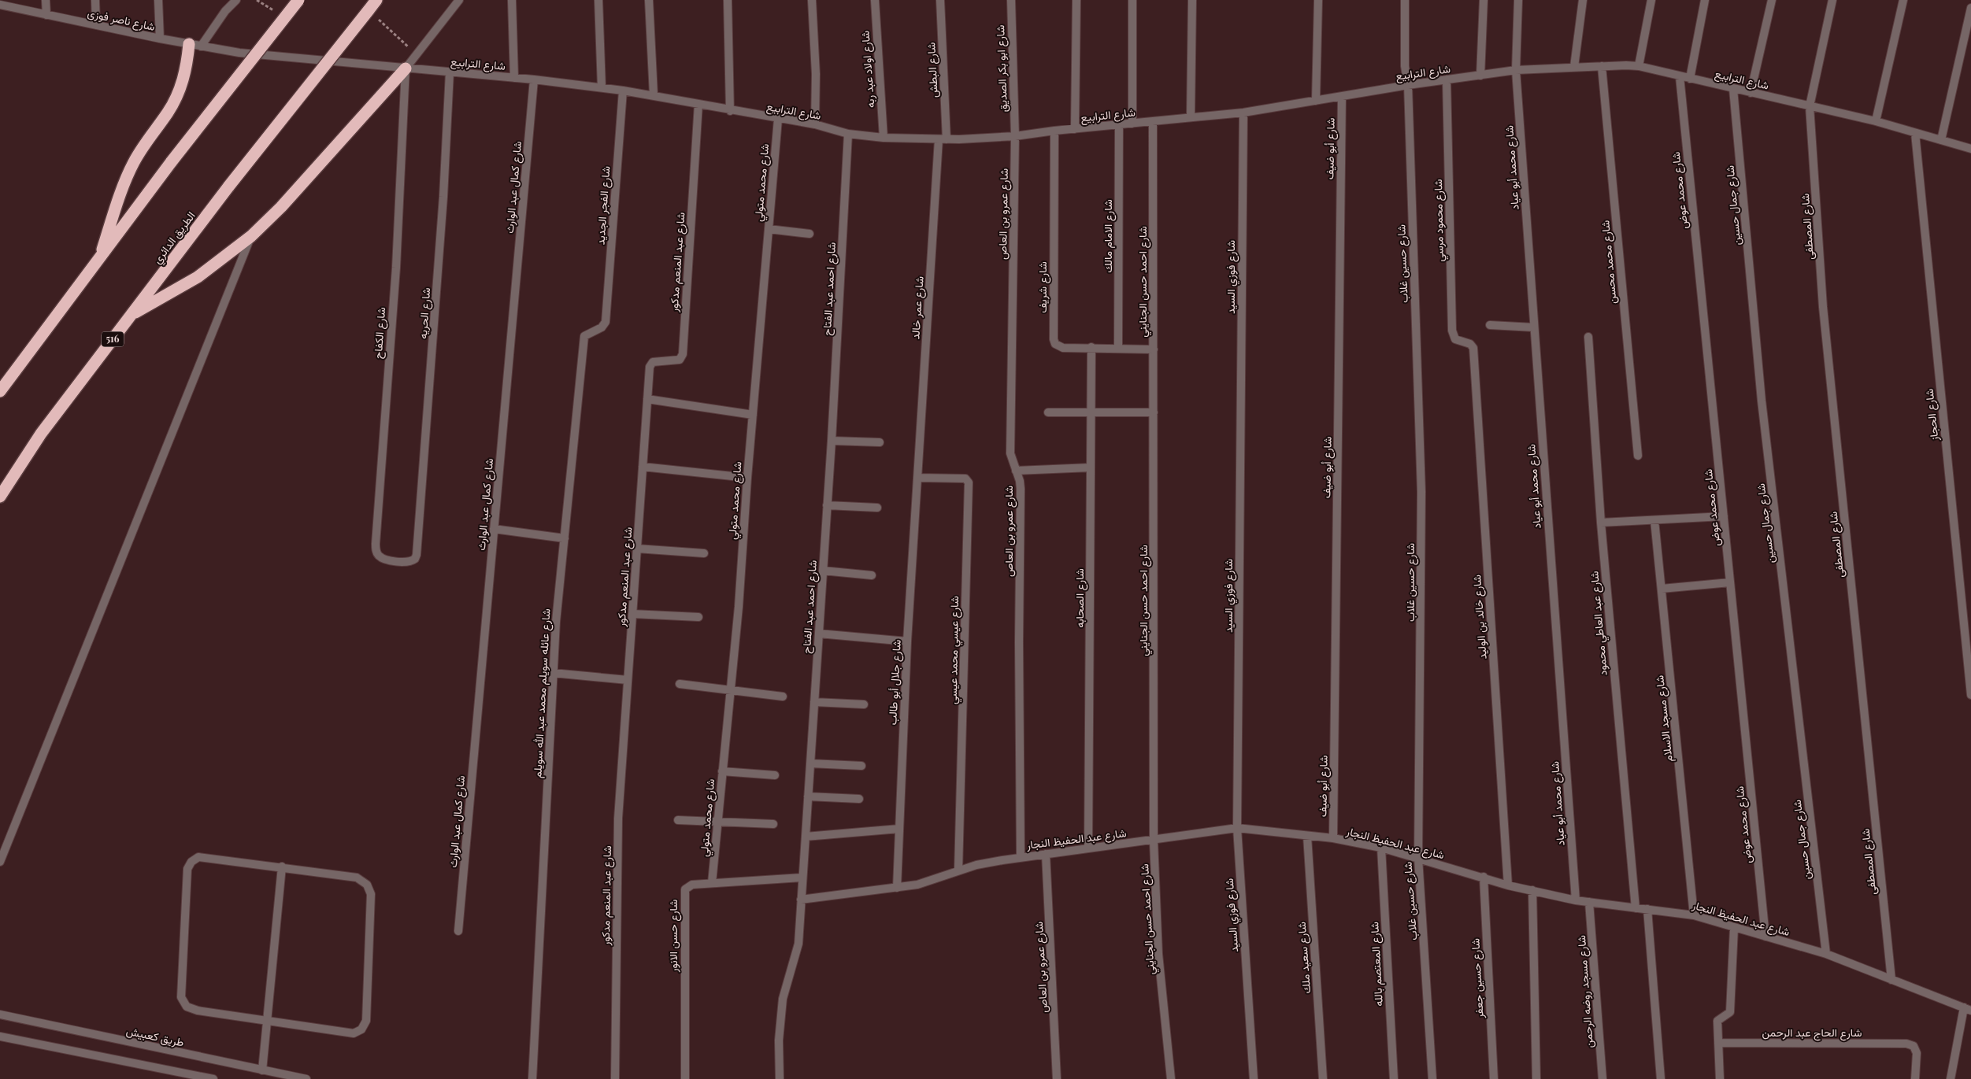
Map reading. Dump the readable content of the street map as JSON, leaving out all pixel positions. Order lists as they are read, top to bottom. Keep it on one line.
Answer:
{"streets":{"highway":["الطريق الدائري","516"],"street":["شارع ناصر فوزى","شارع الترابيع","شارع ابو بكر الصديق","شارع اولاد عبد ربه","شارع البطش","شارع أبو ضيف","شارع محمد أبو عياد","شارع محمد متولي","شارع كمال عبد الوارث","شارع محمد عوض","شارع الفجر الجديد","شارع جمال حسين","شارع عمرو بن العاص","شارع محمود مرسي","شارع المصطفى","شارع الامام مالك","شارع عبد المنعم مدكور","شارع محمد محسن","شارع حسين غلاب","شارع فوزي السيد","شارع احمد حسن الجنايني","شارع شريف","شارع احمد عبد الفتاح","شارع عمر خالد","شارع الحريه","شارع الكفاح","شارع الحجاز","شارع الصحابه","شارع خالد بن الوليد","شارع عبد العاطي محمود","شارع عيسي محمد عيسي","شارع جلال أبو طالب","شارع عائله سويلم محمد عبد الله سويلم","شارع مسجد الاسلام","شارع عبد الحفيظ النجار","شارع حسن الانور","شارع سعيد ملك","شارع المعتصم بالله","شارع حسين جعفر","شارع مسجد روضه الرحمن","شارع الحاج عبد الرحمن","طريق كعبيش"]},"crossings":[["شارع ناصر فوزى","شارع الترابيع"],["شارع الترابيع","شارع ابو بكر الصديق"],["شارع الترابيع","شارع اولاد عبد ربه"],["شارع الترابيع","شارع البطش"],["شارع الترابيع","شارع أبو ضيف"],["شارع الترابيع","شارع محمد أبو عياد"],["شارع الترابيع","شارع محمد متولي"],["شارع الترابيع","شارع كمال عبد الوارث"],["شارع الترابيع","شارع محمد عوض"],["شارع الترابيع","شارع الفجر الجديد"],["شارع الترابيع","شارع جمال حسين"],["شارع الترابيع","شارع عمرو بن العاص"],["شارع الترابيع","شارع محمود مرسي"],["شارع الترابيع","شارع المصطفى"],["شارع الترابيع","شارع الامام مالك"],["شارع الترابيع","شارع عبد المنعم مدكور"],["شارع الترابيع","شارع محمد محسن"],["شارع الترابيع","شارع حسين غلاب"],["شارع الترابيع","شارع فوزي السيد"],["شارع الترابيع","شارع احمد حسن الجنايني"],["شارع الترابيع","شارع شريف"],["شارع الترابيع","شارع احمد عبد الفتاح"],["شارع الترابيع","شارع عمر خالد"],["شارع الترابيع","شارع الحريه"],["شارع الترابيع","شارع الكفاح"],["شارع الترابيع","شارع الحجاز"],["شارع ابو بكر الصديق","شارع عمرو بن العاص"],["شارع البطش","شارع عمر خالد"],["شارع أبو ضيف","شارع عبد الحفيظ النجار"],["شارع محمد أبو عياد","شارع عبد الحفيظ النجار"],["شارع محمد متولي","شارع حسن الانور"],["شارع محمد عوض","شارع عبد الحفيظ النجار"],["شارع الفجر الجديد","شارع عائله سويلم محمد عبد الله سويلم"],["شارع جمال حسين","شارع عبد الحفيظ النجار"],["شارع عمرو بن العاص","شارع عبد الحفيظ النجار"],["شارع محمود مرسي","شارع خالد بن الوليد"],["شارع المصطفى","شارع عبد الحفيظ النجار"],["شارع الامام مالك","شارع شريف"],["شارع حسين غلاب","شارع عبد الحفيظ النجار"],["شارع فوزي السيد","شارع عبد الحفيظ النجار"],["شارع احمد حسن الجنايني","شارع شريف"],["شارع احمد حسن الجنايني","شارع عبد الحفيظ النجار"],["شارع شريف","شارع الصحابه"],["شارع احمد عبد الفتاح","شارع عبد الحفيظ النجار"],["شارع احمد عبد الفتاح","شارع حسن الانور"],["شارع عمر خالد","شارع عيسي محمد عيسي"],["شارع عمر خالد","شارع جلال أبو طالب"],["شارع الحريه","شارع الكفاح"],["شارع الصحابه","شارع عبد الحفيظ النجار"],["شارع خالد بن الوليد","شارع عبد الحفيظ النجار"],["شارع عبد العاطي محمود","شارع عبد الحفيظ النجار"],["شارع عيسي محمد عيسي","شارع جلال أبو طالب"],["شارع عيسي محمد عيسي","شارع عبد الحفيظ النجار"],["شارع جلال أبو طالب","شارع عبد الحفيظ النجار"],["شارع مسجد الاسلام","شارع عبد الحفيظ النجار"],["شارع عبد الحفيظ النجار","شارع سعيد ملك"],["شارع عبد الحفيظ النجار","شارع المعتصم بالله"],["شارع عبد الحفيظ النجار","شارع حسين جعفر"],["شارع عبد الحفيظ النجار","شارع مسجد روضه الرحمن"]]}
